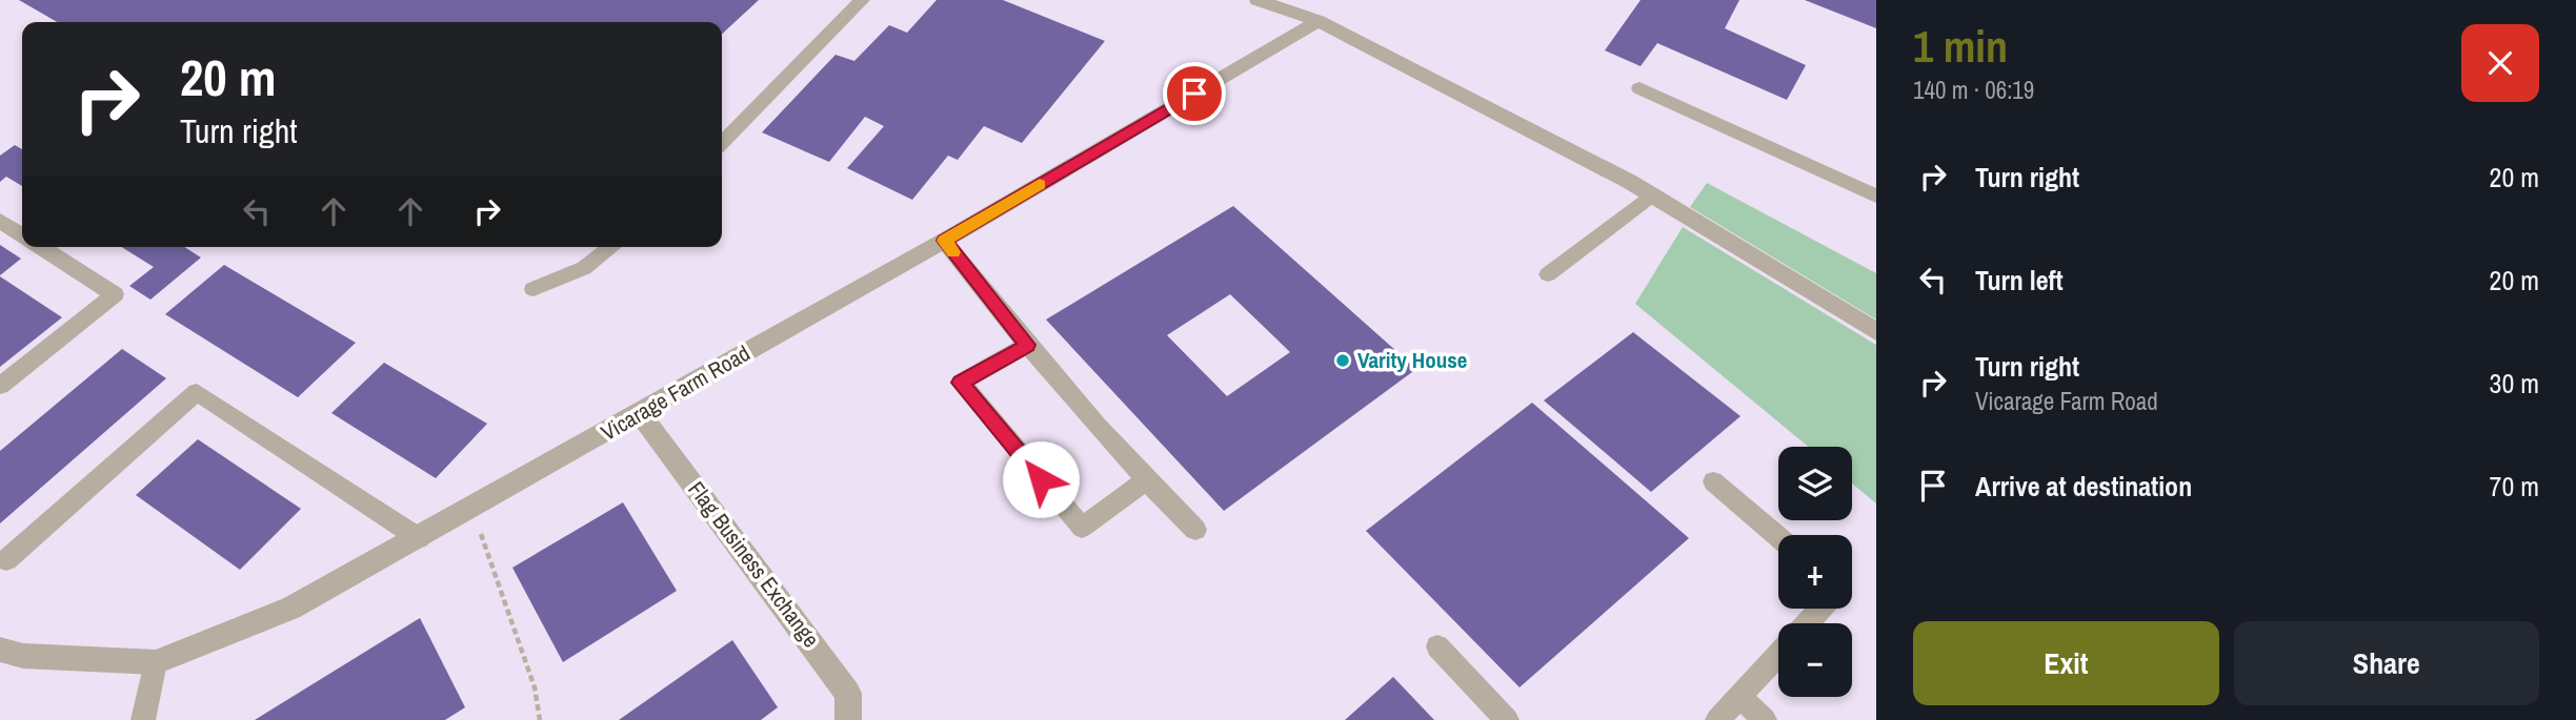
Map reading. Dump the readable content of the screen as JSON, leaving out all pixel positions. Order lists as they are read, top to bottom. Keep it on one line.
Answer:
{"streets":{"street":["Vicarage Farm Road","Flag Business Exchange"]},"crossings":[["Vicarage Farm Road","Flag Business Exchange"]],"places":["Varity House"],"page":{"heading":["1 min","140 m · 06:19"],"turn":["20 m","Turn right"],"list":[{"name":"Turn right","value":"20 m"},{"name":"Turn left","value":"20 m"},{"name":"Turn right","note":"Vicarage Farm Road","value":"30 m"},{"name":"Arrive at destination","value":"70 m"}],"map_buttons":["+","−"],"buttons":["Exit","Share"]}}
